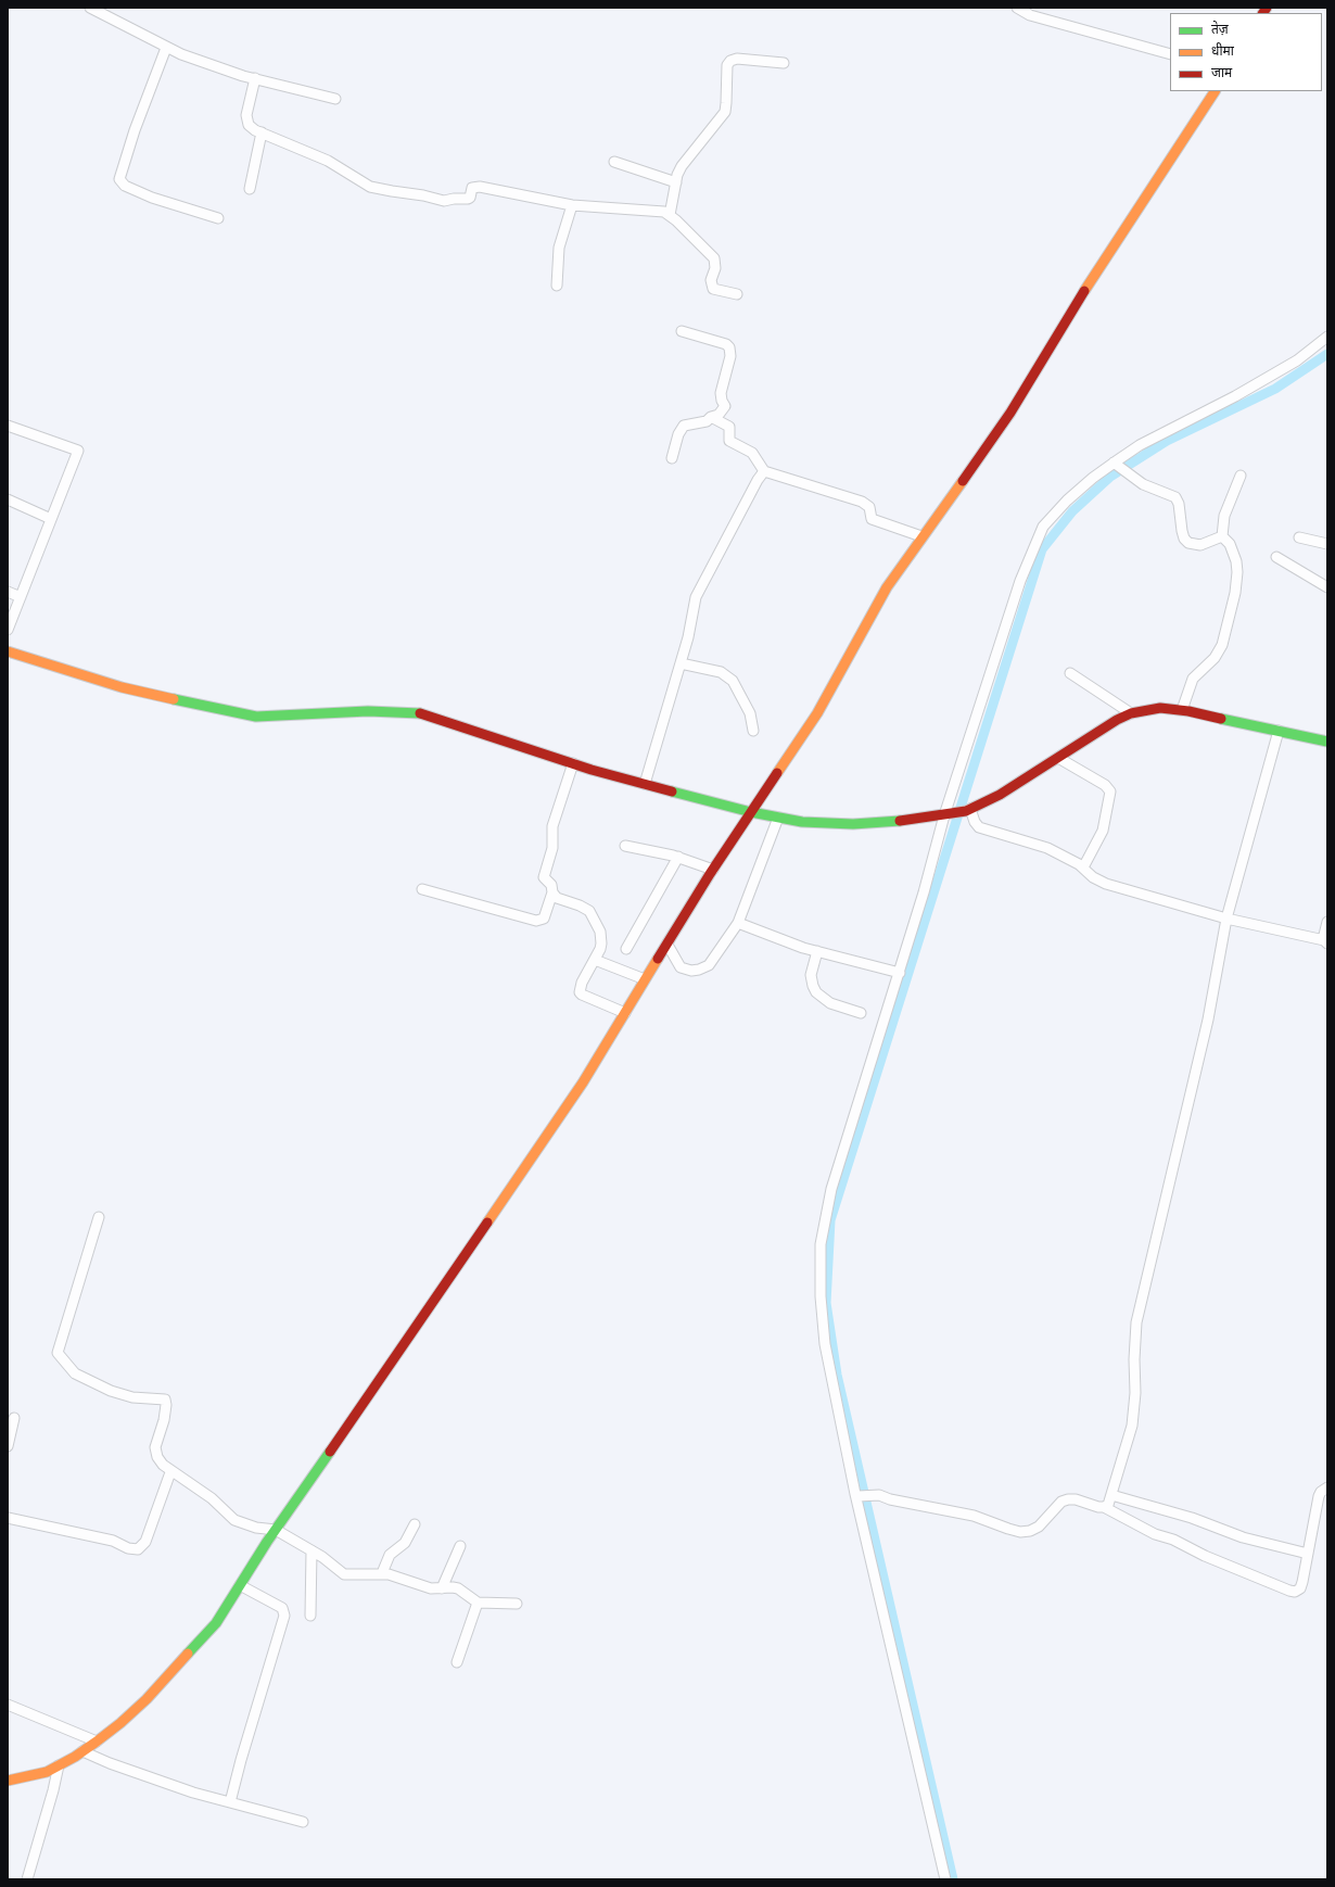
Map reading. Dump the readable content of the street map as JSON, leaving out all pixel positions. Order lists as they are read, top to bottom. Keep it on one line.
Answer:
{"legend":["तेज़","धीमा","जाम"]}
